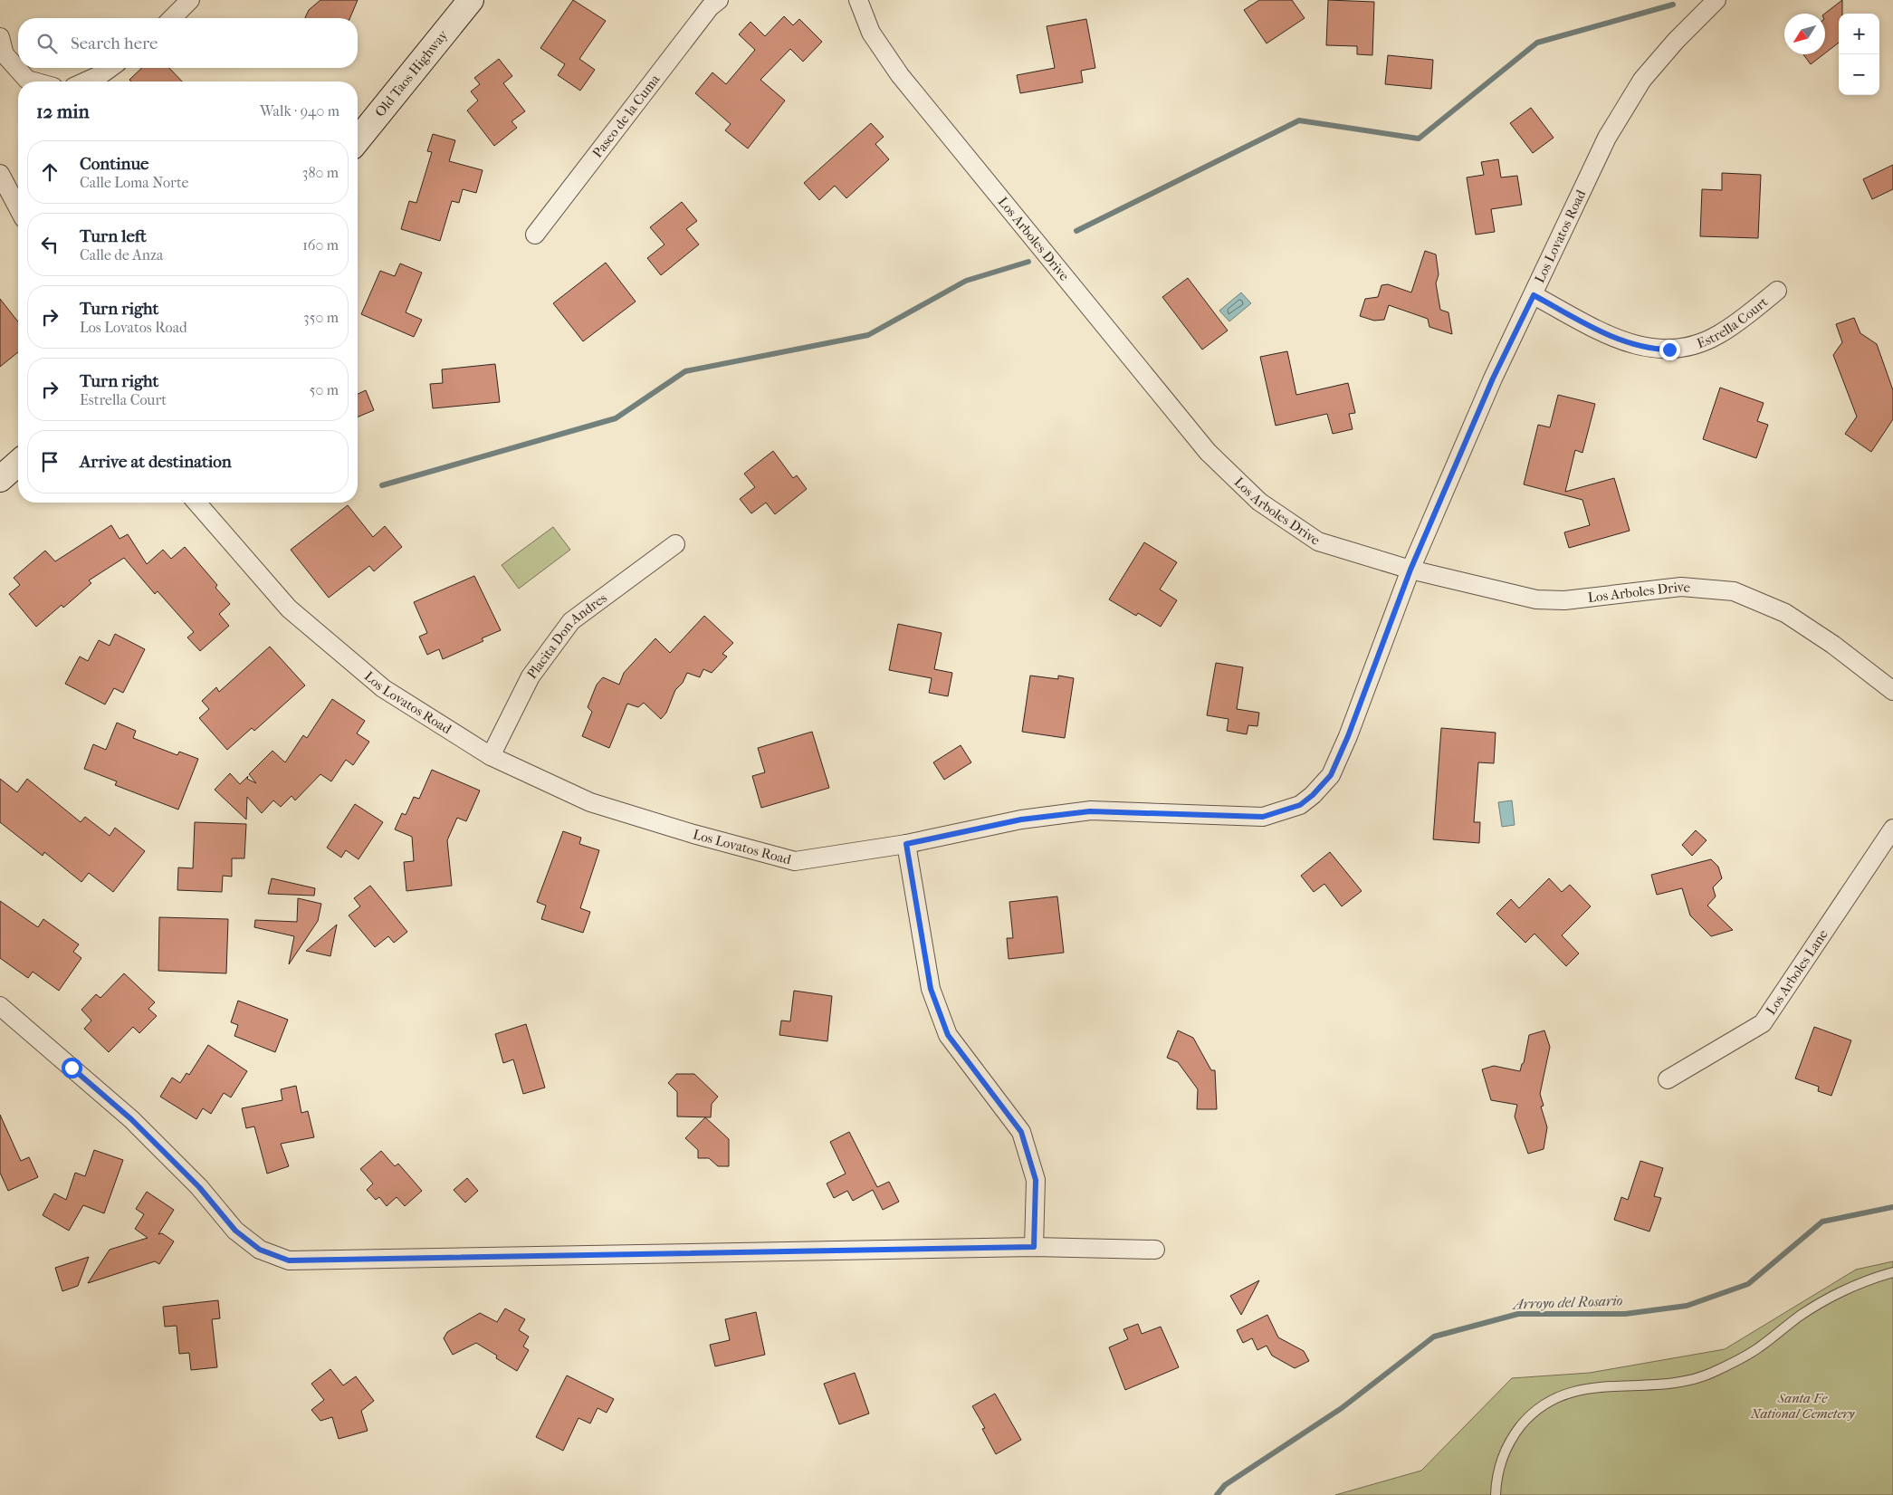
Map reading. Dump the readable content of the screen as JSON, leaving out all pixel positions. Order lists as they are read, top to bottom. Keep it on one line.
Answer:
{"streets":{"street":["Old Taos Highway","Paseo de la Cuma","Los Lovatos Road","Los Arboles Drive","Estrella Court","Placita Don Andres","Los Arboles Lane"]},"crossings":[["Los Lovatos Road","Los Arboles Drive"],["Los Lovatos Road","Estrella Court"],["Los Lovatos Road","Placita Don Andres"]],"water":["Arroyo del Rosario"],"parks":["Santa Fe National Cemetery"],"north":"bottom left","page":{"map_buttons":["+","−"],"search":"Search here","heading":["12 min","Walk · 940 m"],"list":[["Continue","Calle Loma Norte","380 m"],["Turn left","Calle de Anza","160 m"],["Turn right","Los Lovatos Road","350 m"],["Turn right","Estrella Court","50 m"],"Arrive at destination"]}}
